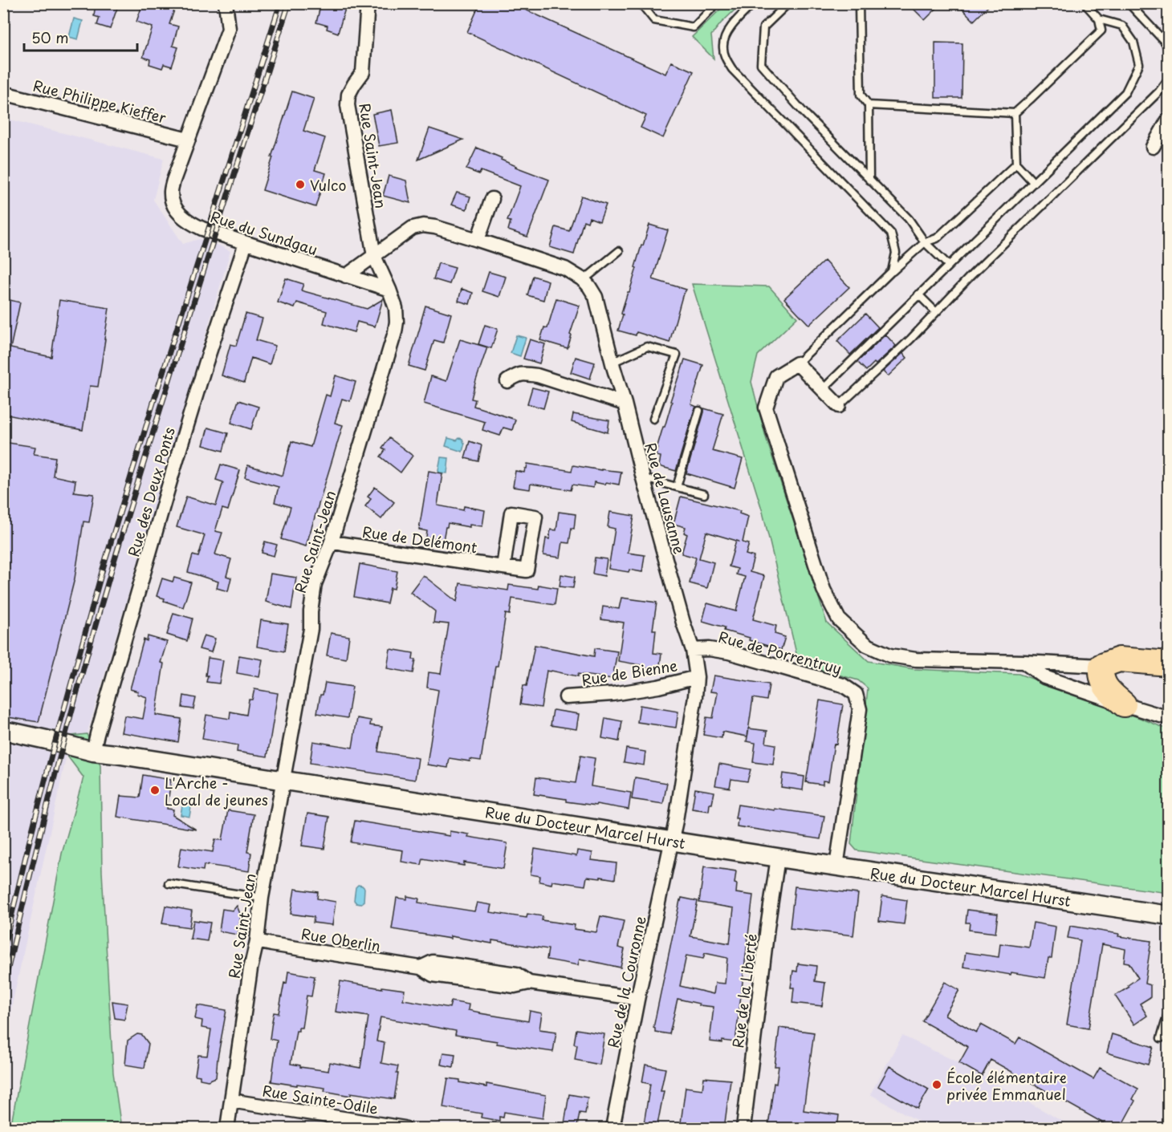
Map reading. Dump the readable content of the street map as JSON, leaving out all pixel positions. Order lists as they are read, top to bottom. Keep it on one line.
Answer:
{"streets":{"street":["Rue Philippe Kieffer","Rue Saint-Jean","Rue du Sundgau","Rue des Deux Ponts","Rue de Lausanne","Rue de Delémont","Rue de Porrentruy","Rue de Bienne","Rue du Docteur Marcel Hurst","Rue Oberlin","Rue de la Couronne","Rue de la Liberté","Rue Sainte-Odile"]},"crossings":[["Rue Philippe Kieffer","Rue du Sundgau"],["Rue Saint-Jean","Rue du Sundgau"],["Rue Saint-Jean","Rue de Lausanne"],["Rue Saint-Jean","Rue de Delémont"],["Rue Saint-Jean","Rue du Docteur Marcel Hurst"],["Rue Saint-Jean","Rue Oberlin"],["Rue Saint-Jean","Rue Sainte-Odile"],["Rue du Sundgau","Rue des Deux Ponts"],["Rue du Sundgau","Rue de Lausanne"],["Rue des Deux Ponts","Rue du Docteur Marcel Hurst"],["Rue de Lausanne","Rue de Porrentruy"],["Rue de Lausanne","Rue de Bienne"],["Rue de Lausanne","Rue du Docteur Marcel Hurst"],["Rue de Lausanne","Rue de la Couronne"],["Rue de Porrentruy","Rue du Docteur Marcel Hurst"],["Rue du Docteur Marcel Hurst","Rue de la Couronne"],["Rue du Docteur Marcel Hurst","Rue de la Liberté"],["Rue Oberlin","Rue de la Couronne"]],"places":["Vulco","L'Arche - Local de jeunes","École élémentaire privée Emmanuel"],"scale_bar":"50 m"}
